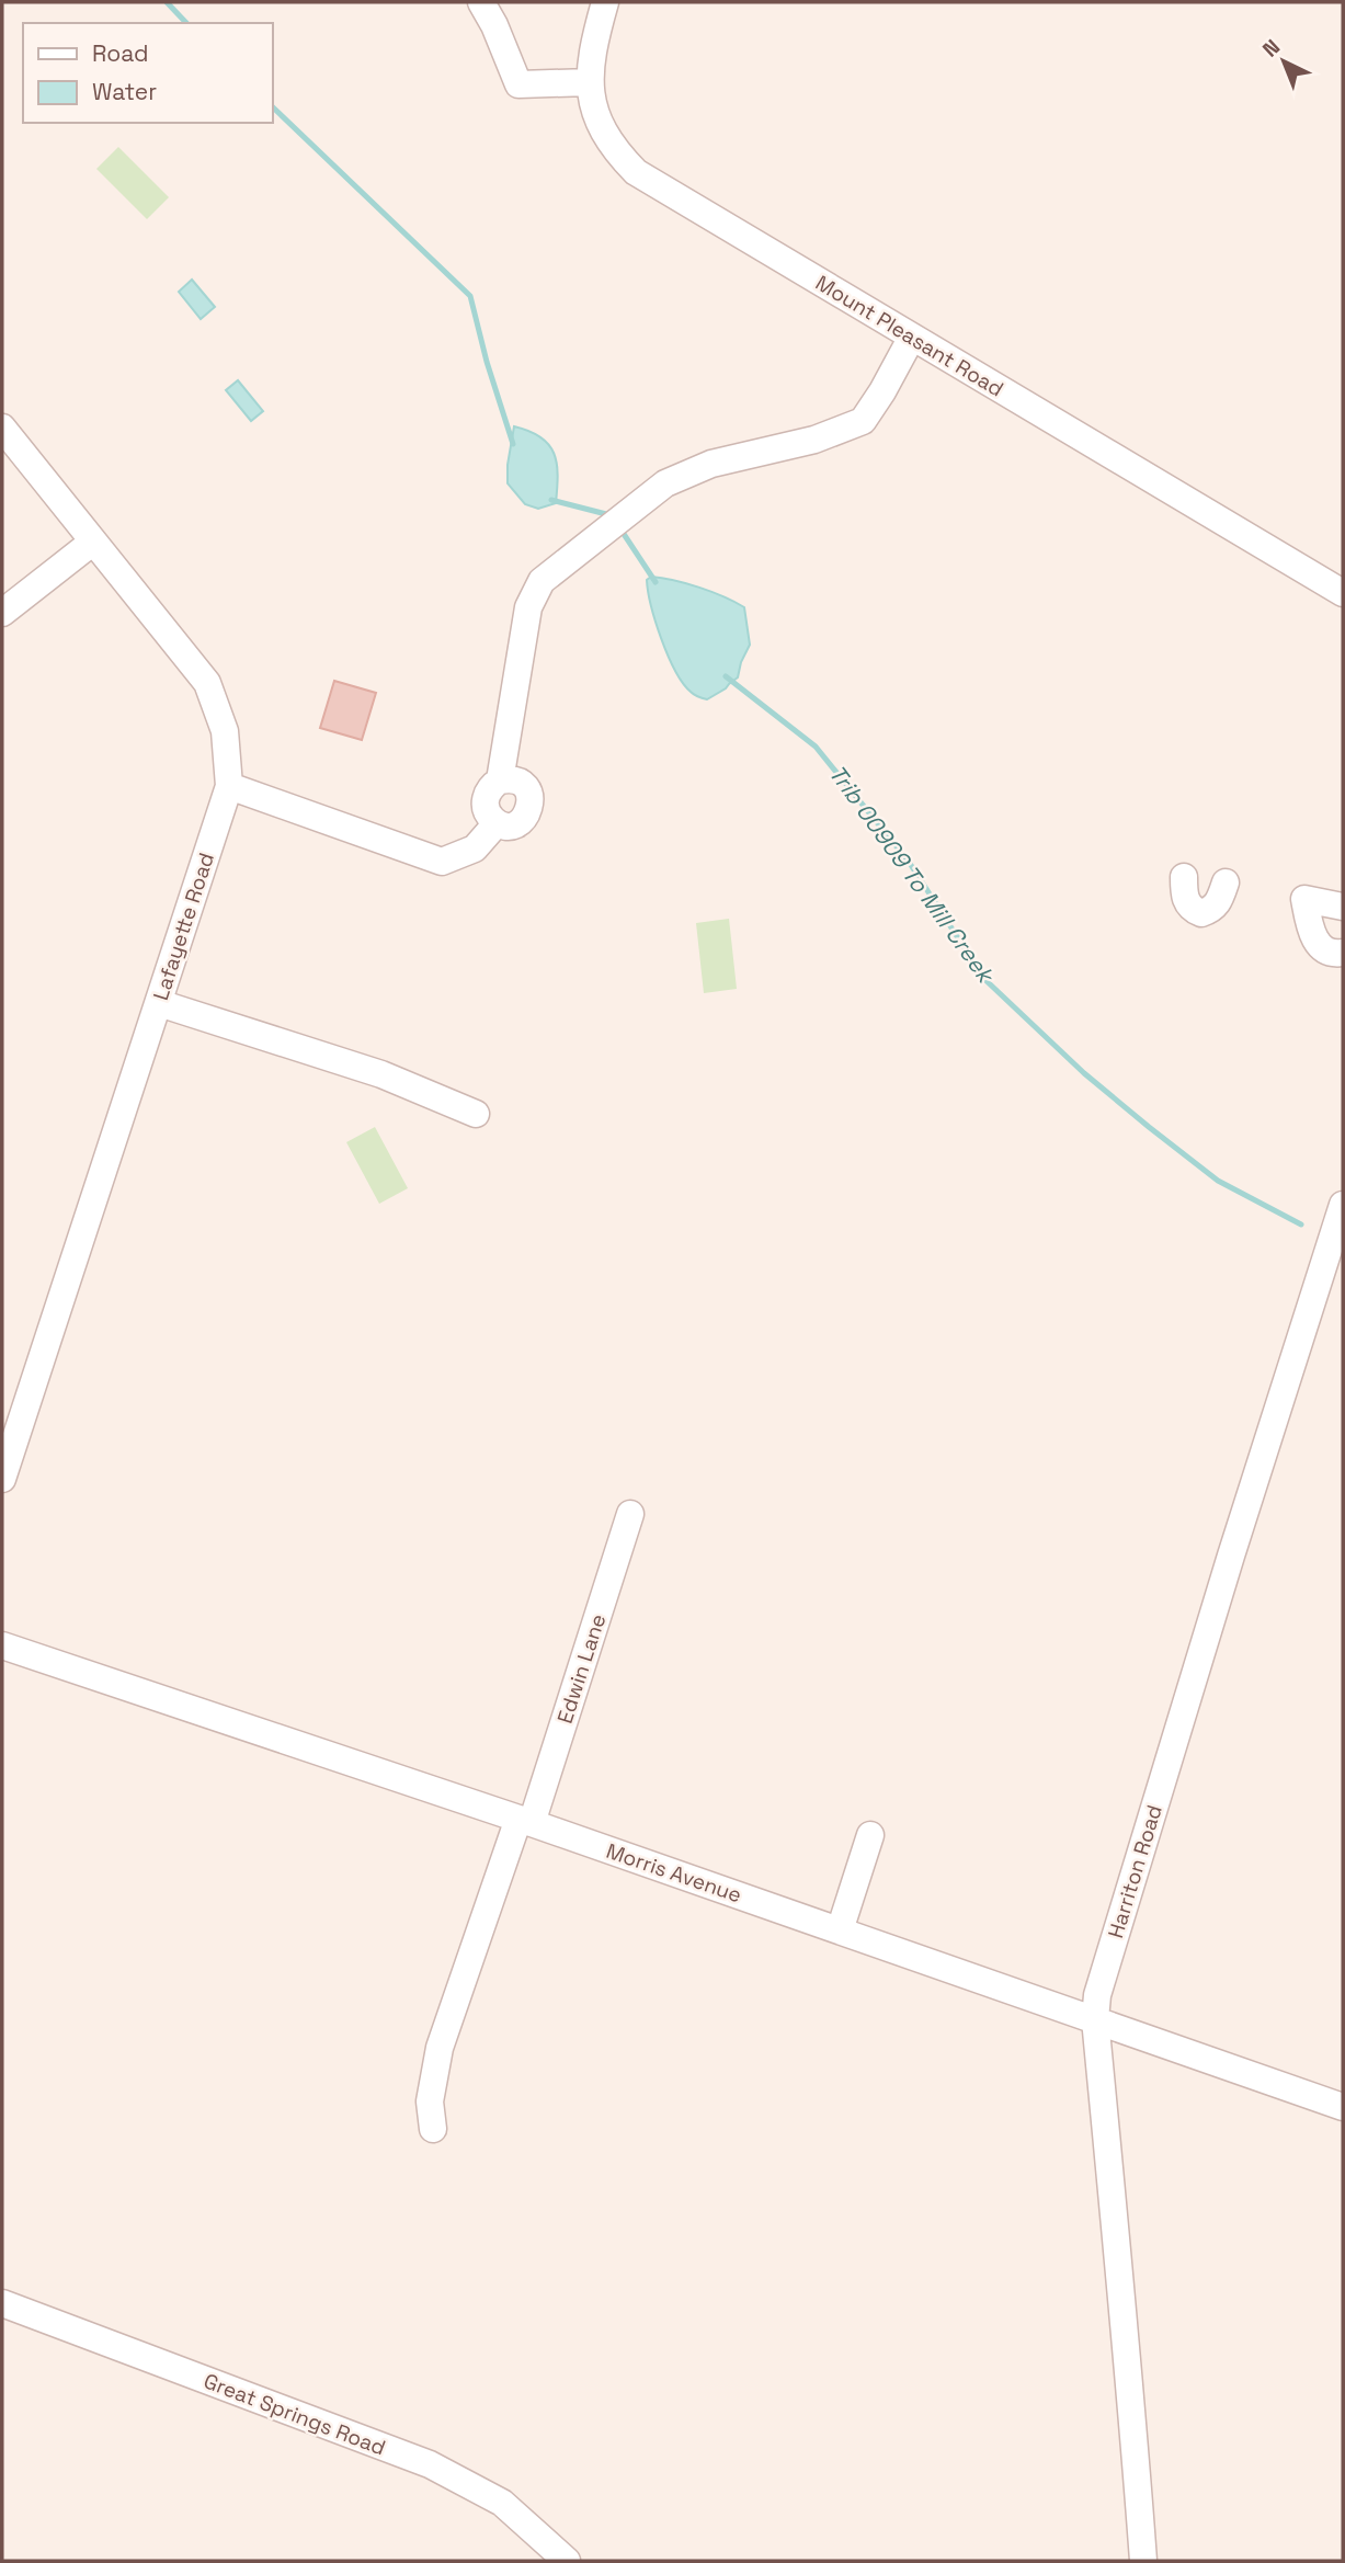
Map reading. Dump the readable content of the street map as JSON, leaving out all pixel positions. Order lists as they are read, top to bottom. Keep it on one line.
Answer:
{"streets":{"street":["Mount Pleasant Road","Lafayette Road","Edwin Lane","Harriton Road","Morris Avenue","Great Springs Road"]},"crossings":[["Edwin Lane","Morris Avenue"],["Harriton Road","Morris Avenue"]],"water":["Trib 00909 To Mill Creek"],"legend":["Road","Water"],"north":"top left"}
